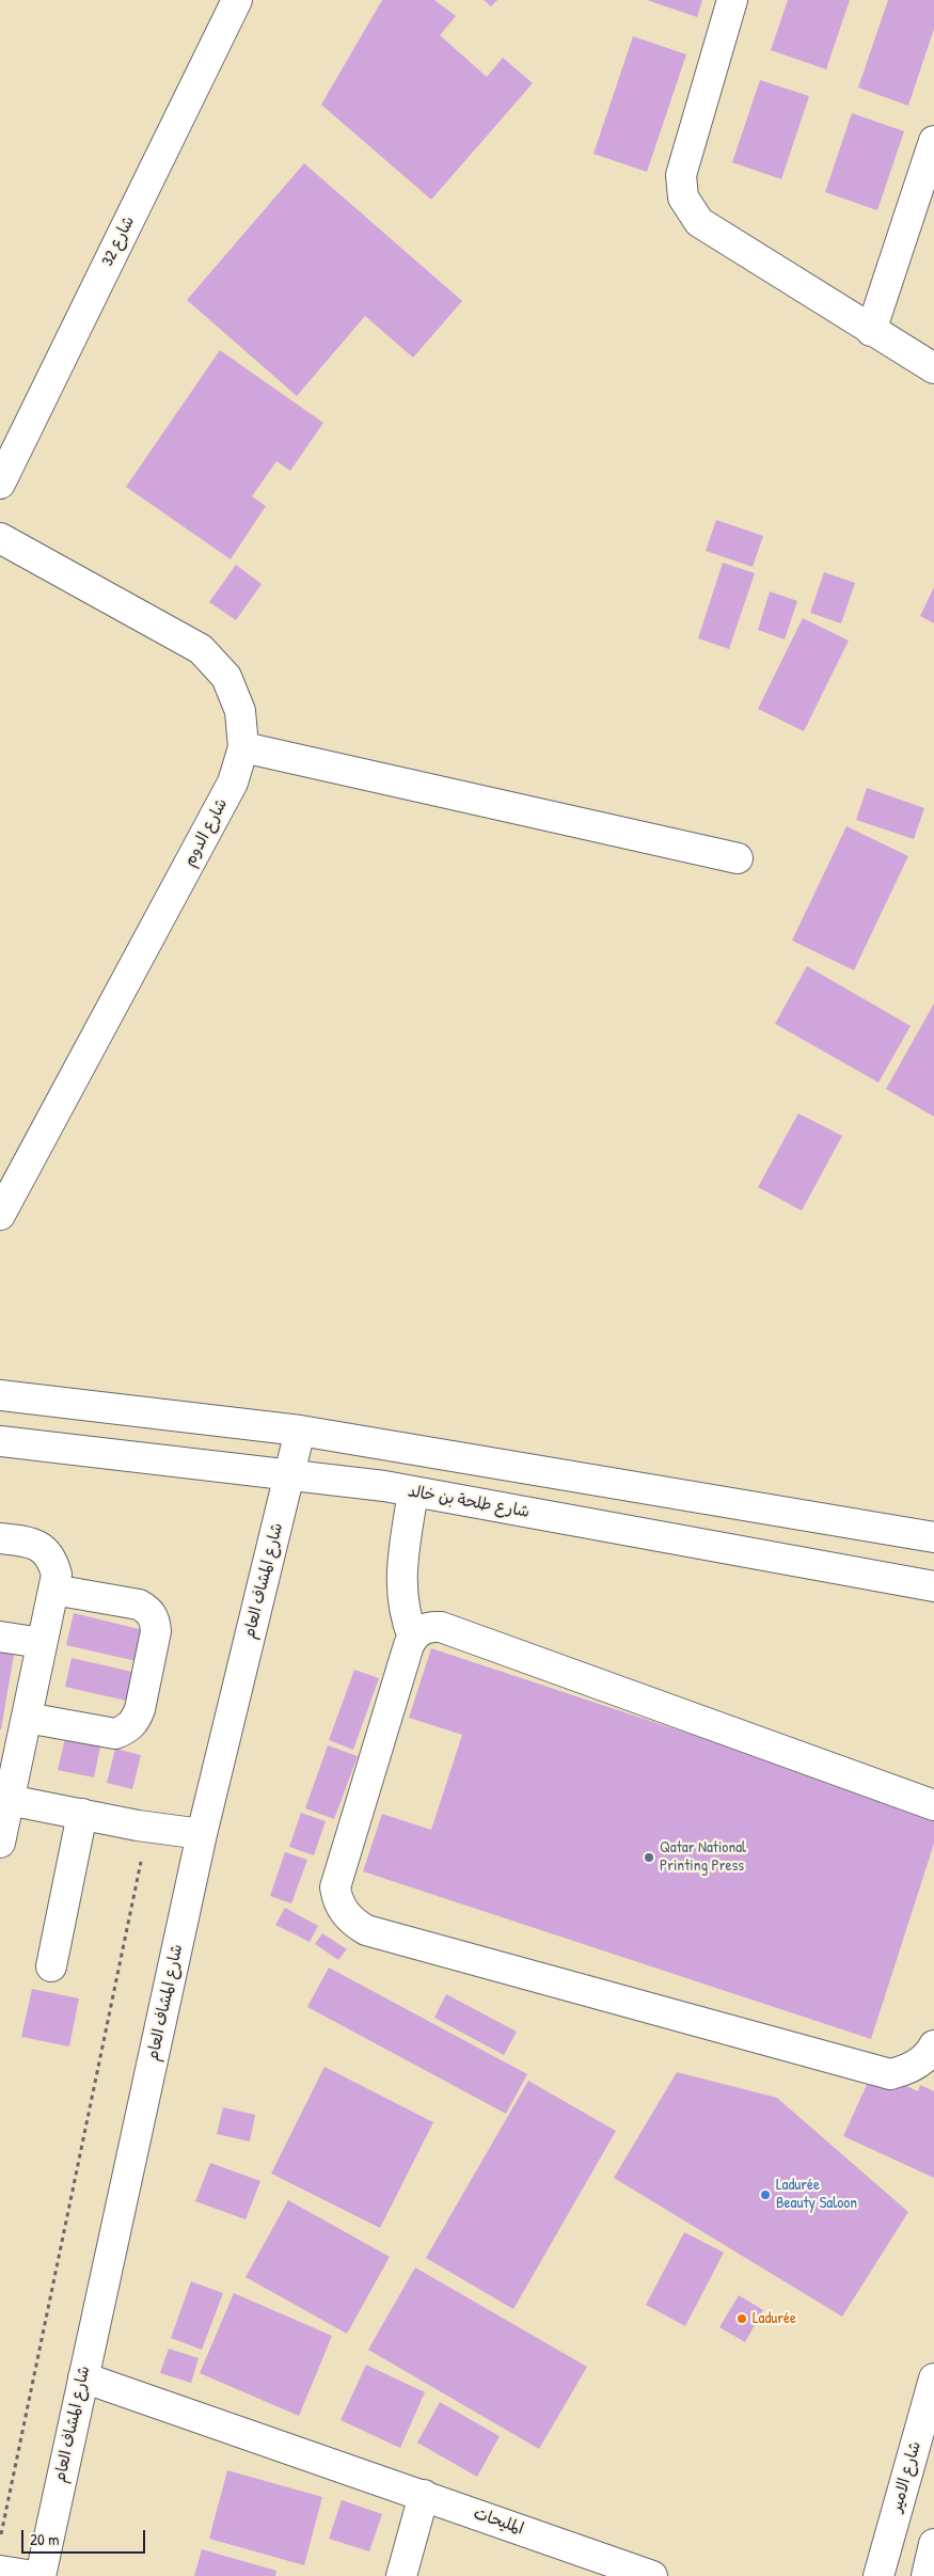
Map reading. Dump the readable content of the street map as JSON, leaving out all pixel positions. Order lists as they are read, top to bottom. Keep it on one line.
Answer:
{"streets":{"main road":["شارع 32","شارع الدوم","شارع طلحة بن خالد","شارع المشاف العام","شارع الامير","المليحات"]},"crossings":[["شارع طلحة بن خالد","شارع المشاف العام"],["شارع المشاف العام","المليحات"]],"places":["Qatar National Printing Press","Ladurée Beauty Saloon","Ladurée"],"scale_bar":"20 m"}
